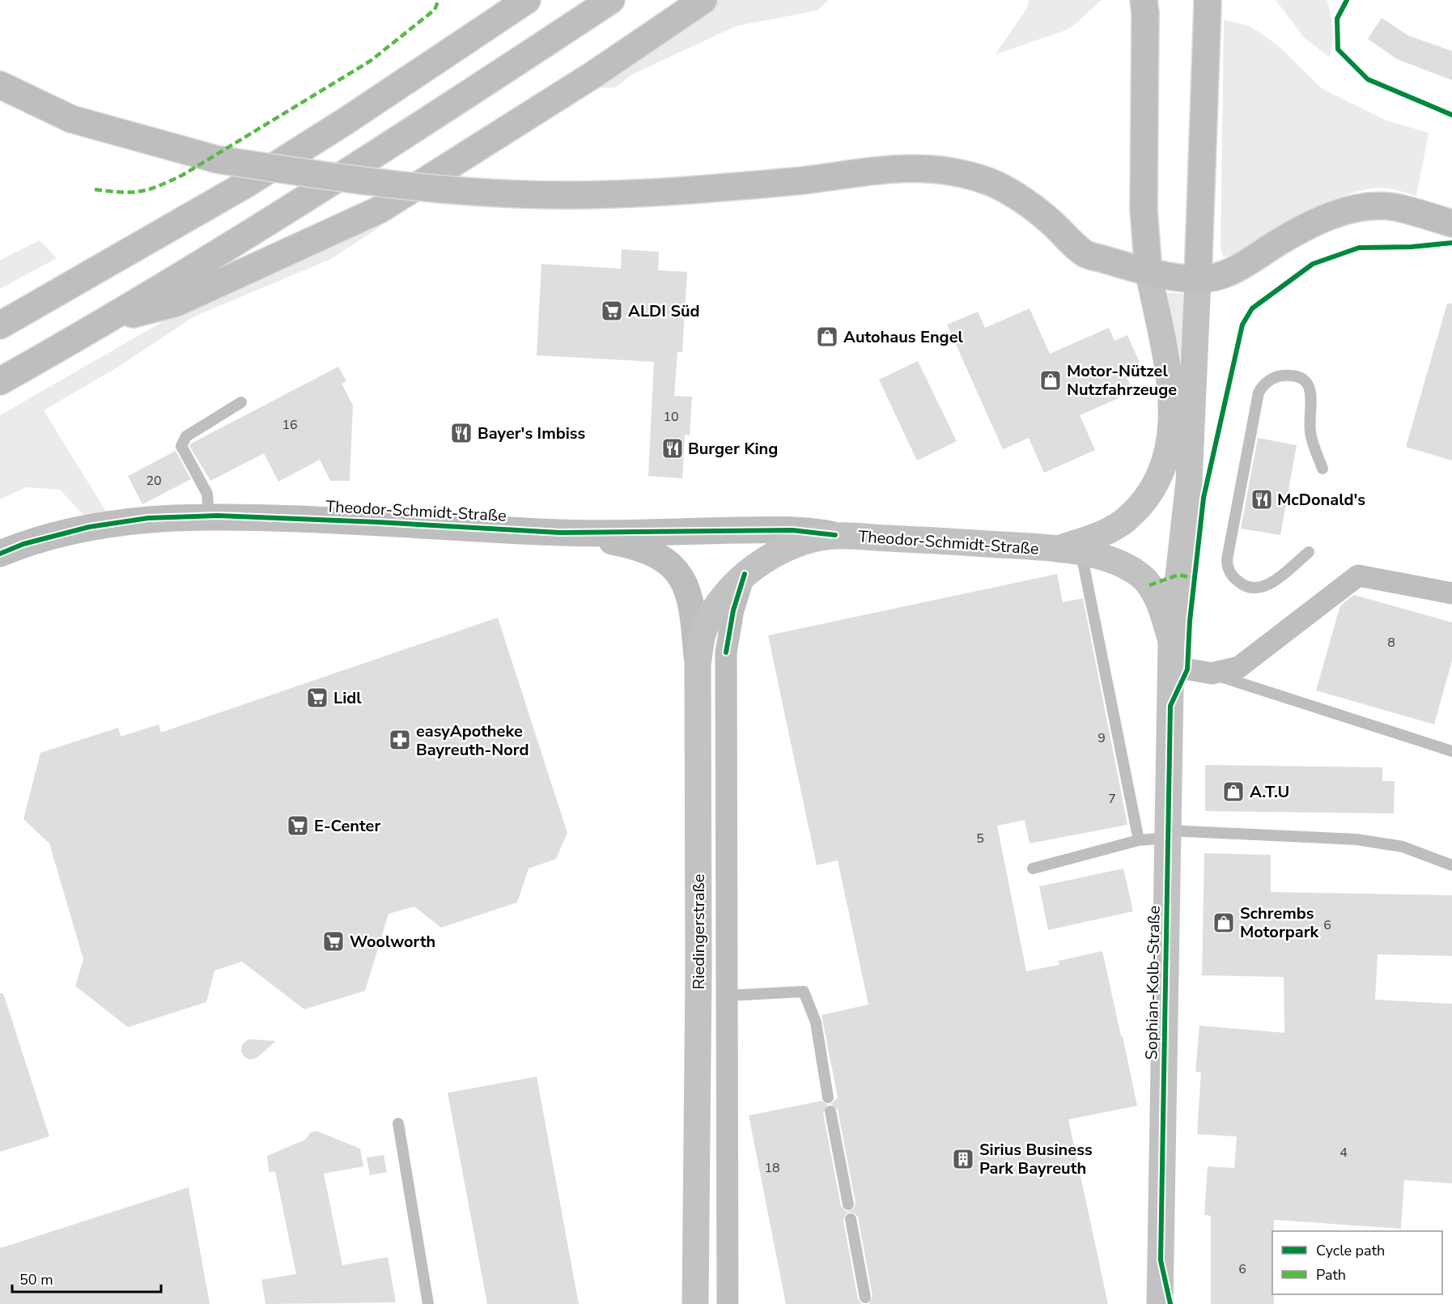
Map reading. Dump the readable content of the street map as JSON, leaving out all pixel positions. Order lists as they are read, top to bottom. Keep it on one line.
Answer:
{"streets":{"main road":["Theodor-Schmidt-Straße","Riedingerstraße","Sophian-Kolb-Straße"]},"crossings":[["Theodor-Schmidt-Straße","Riedingerstraße"]],"places":{"supermarket":["ALDI Süd","Lidl","E-Center","Woolworth"],"shop":["Autohaus Engel","Motor-Nützel Nutzfahrzeuge","A.T.U","Schrembs Motorpark"],"restaurant":["Bayer's Imbiss","Burger King","McDonald's"],"pharmacy":["easyApotheke Bayreuth-Nord"],"building":["Sirius Business Park Bayreuth"]},"house_numbers":["10","16","20","8","9","7","5","6","4","18","6"],"legend":["Cycle path","Path"],"scale_bar":"50 m"}
